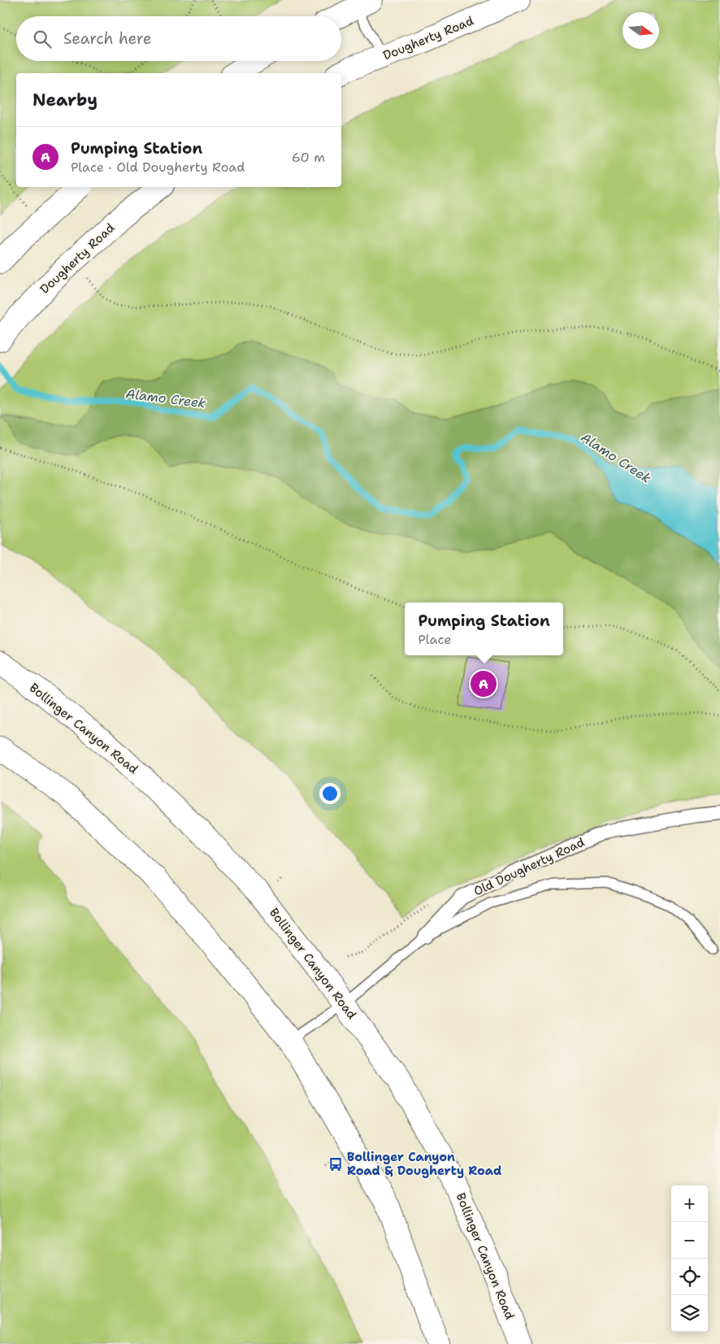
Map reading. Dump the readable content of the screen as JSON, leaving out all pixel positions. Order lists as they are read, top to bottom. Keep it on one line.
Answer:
{"streets":{"main road":["Dougherty Road","Bollinger Canyon Road"],"street":["Old Dougherty Road"]},"crossings":[["Bollinger Canyon Road","Old Dougherty Road"]],"water":["Alamo Creek"],"places":{"bus stop":["Bollinger Canyon Road & Dougherty Road"]},"north":"right","page":{"search":"Search here","heading":"Nearby","list":[{"mark":"A","name":"Pumping Station","note":"Place · Old Dougherty Road","value":"60 m"}],"popup":["Pumping Station","Place"],"pins":"A","map_buttons":["+","−"]}}
